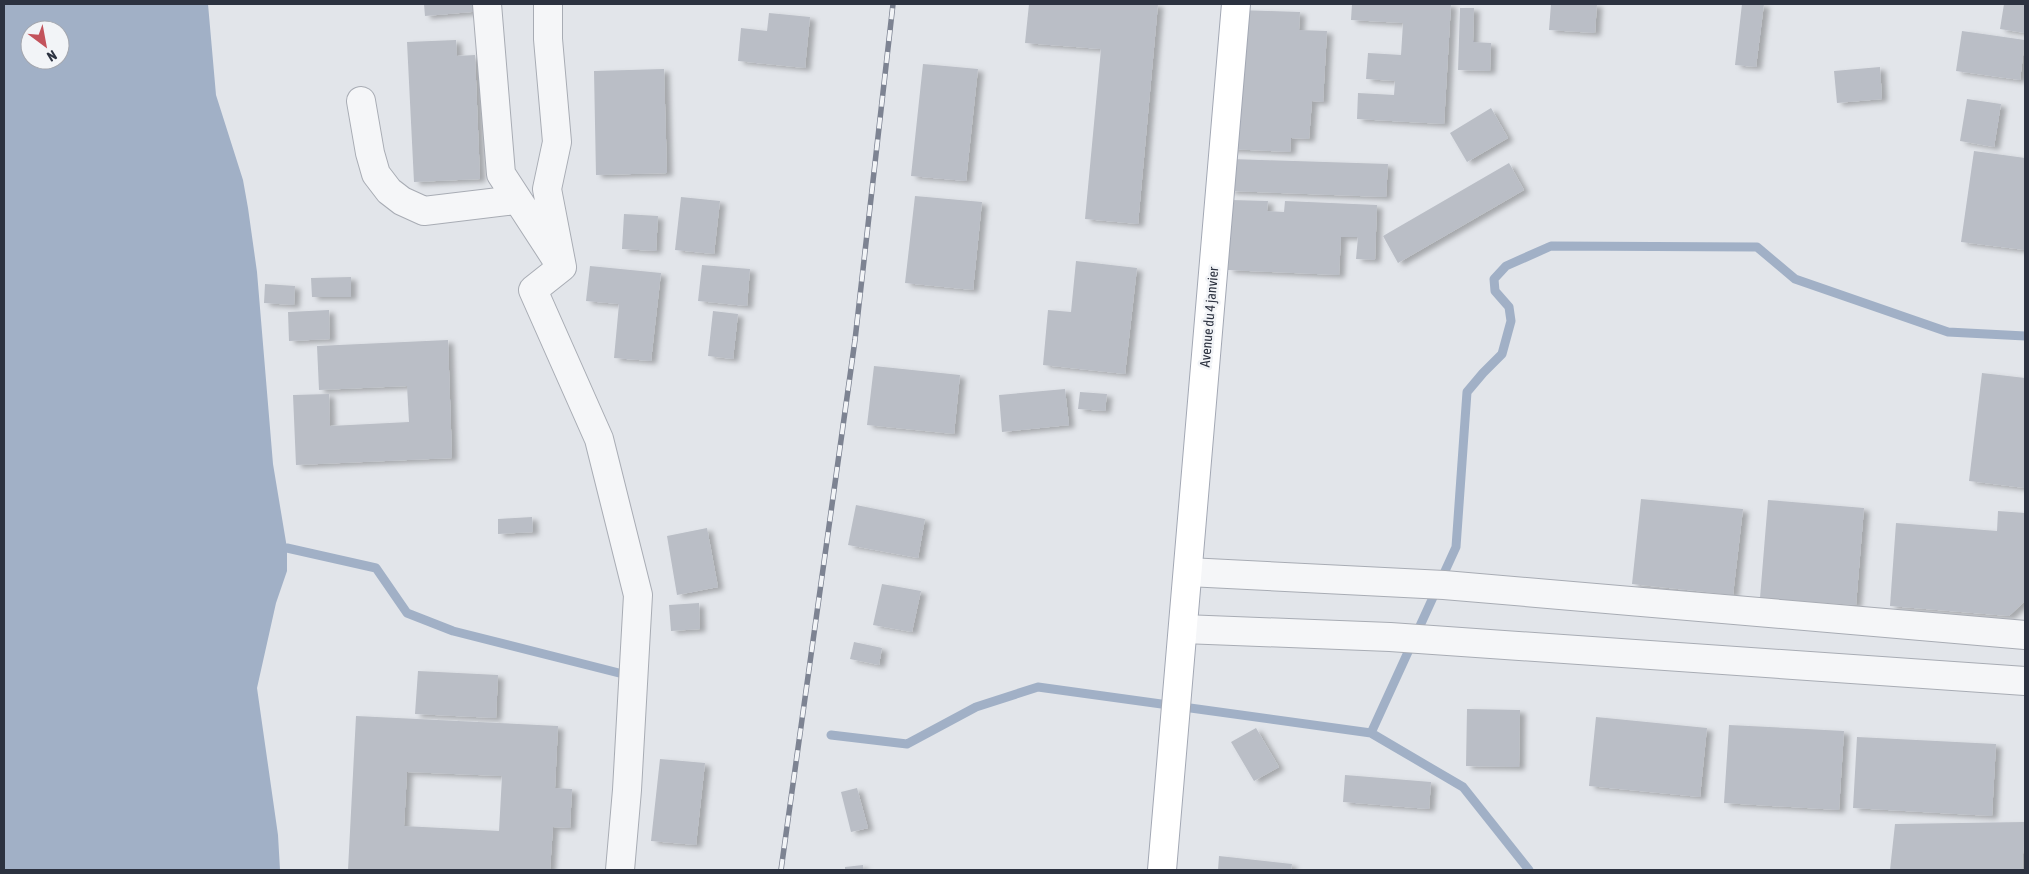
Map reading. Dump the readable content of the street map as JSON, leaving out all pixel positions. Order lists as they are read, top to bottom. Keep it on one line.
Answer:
{"streets":{"main road":["Avenue du 4 janvier"]},"north":"bottom right"}
